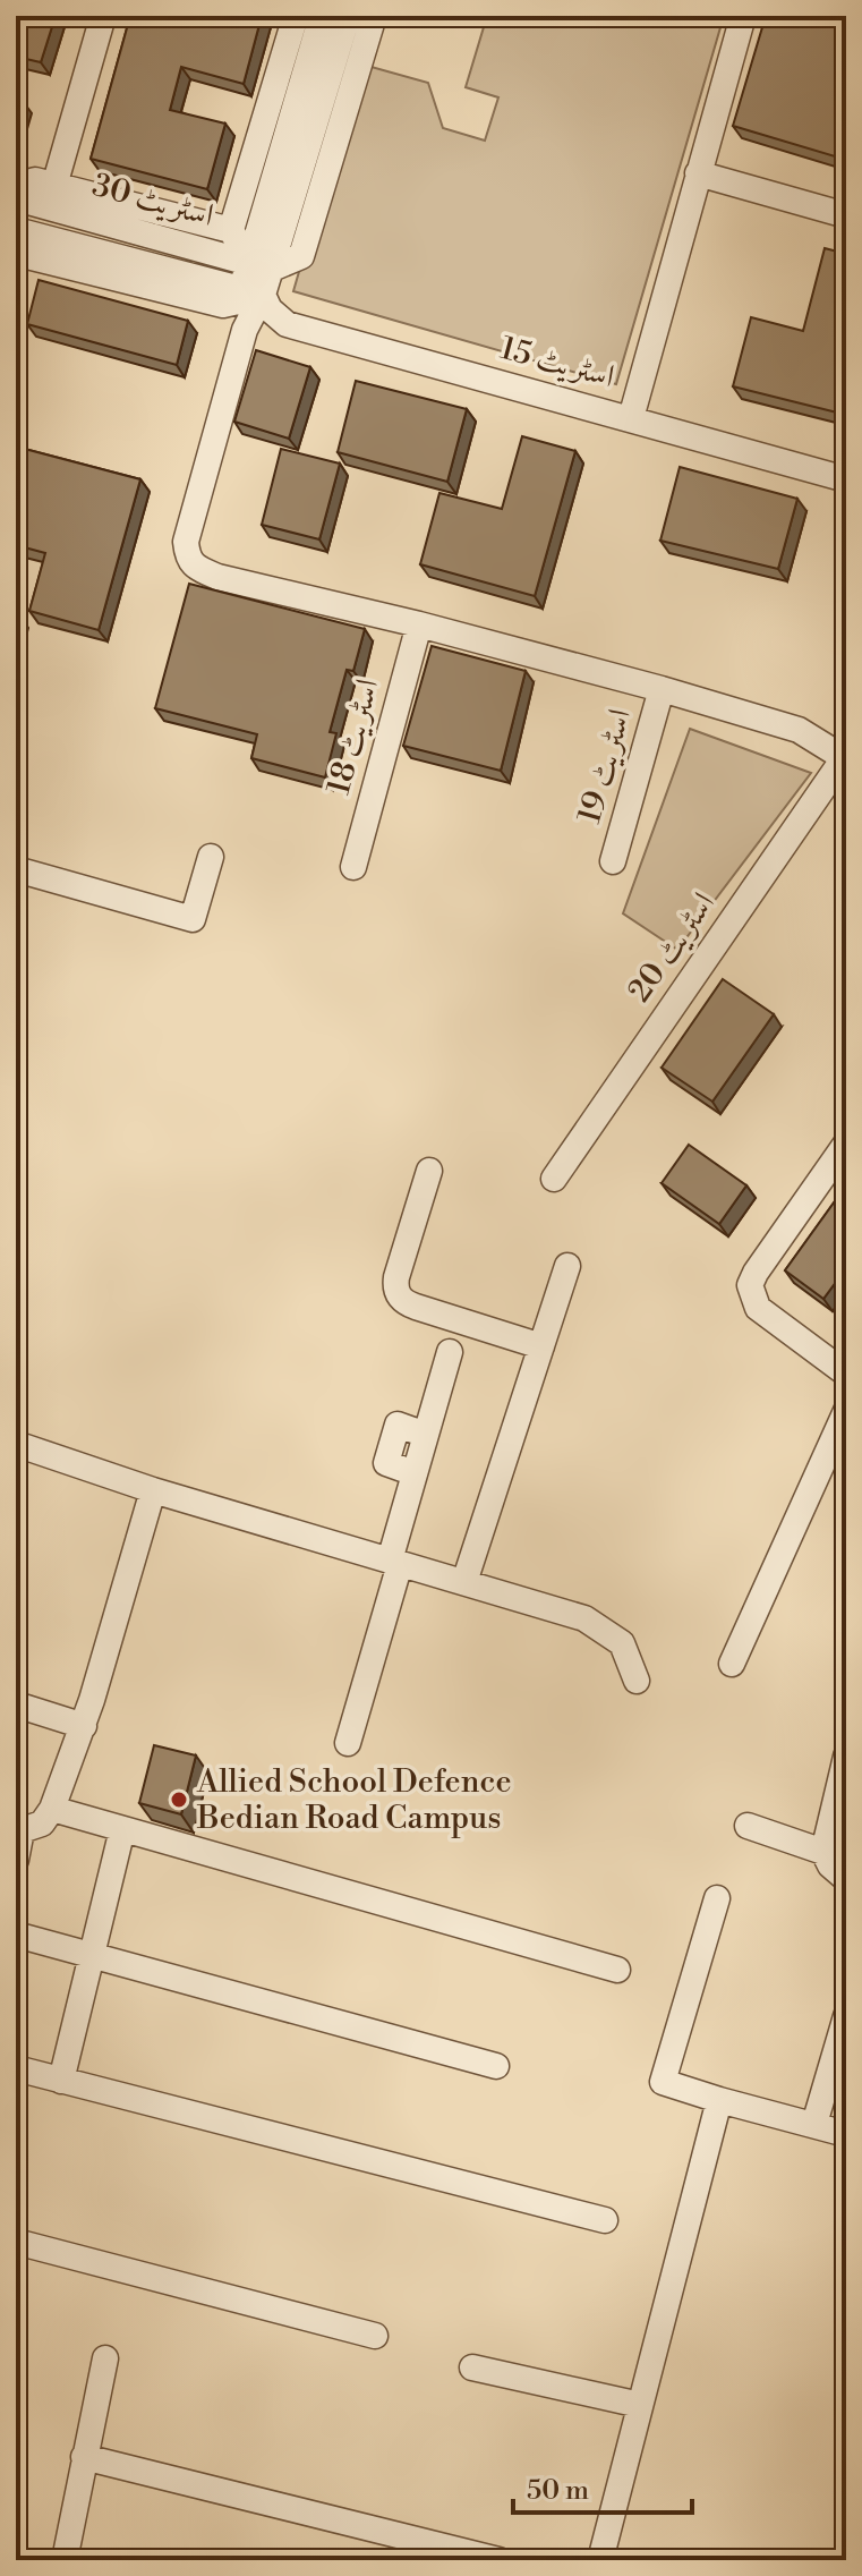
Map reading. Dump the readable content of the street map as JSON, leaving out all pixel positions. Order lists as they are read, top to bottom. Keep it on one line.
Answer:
{"streets":{"street":["اسٹریٹ 30","اسٹریٹ 15","اسٹریٹ 18","اسٹریٹ 19","اسٹریٹ 20"]},"places":["Allied School Defence Bedian Road Campus"],"scale_bar":"50 m"}
